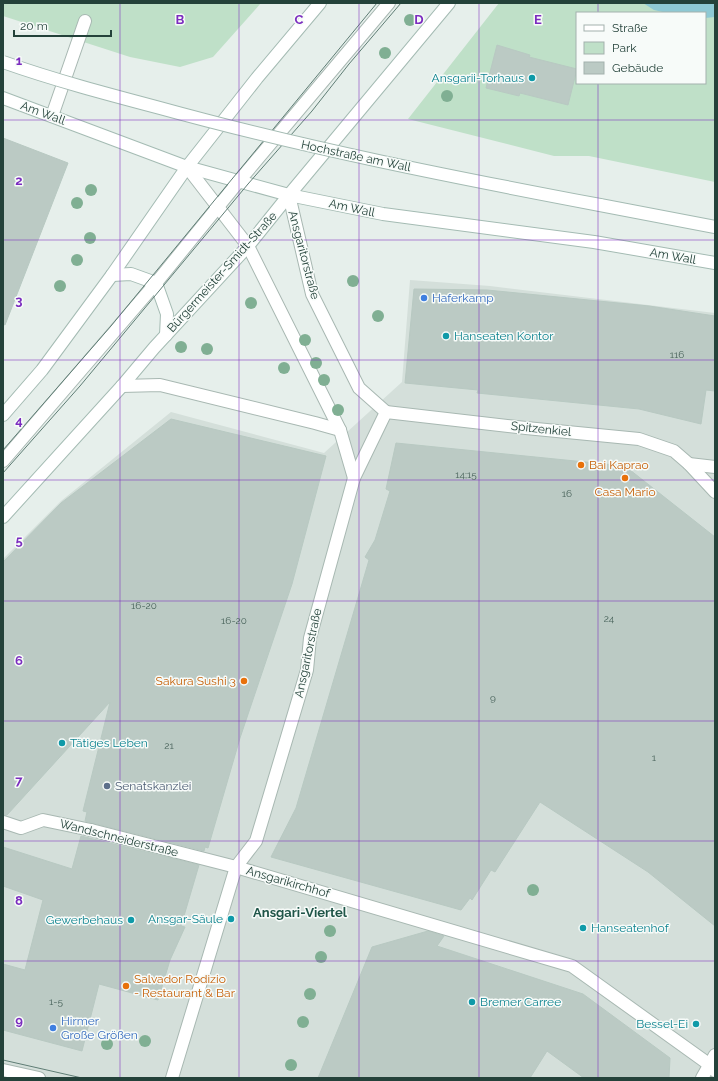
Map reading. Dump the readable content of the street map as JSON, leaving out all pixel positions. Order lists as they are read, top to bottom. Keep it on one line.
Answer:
{"streets":{"main road":["Am Wall","Hochstraße am Wall","Ansgaritorstraße","Bürgermeister-Smidt-Straße","Spitzenkiel","Wandschneiderstraße","Ansgarikirchhof"]},"crossings":[["Am Wall","Ansgaritorstraße"],["Am Wall","Bürgermeister-Smidt-Straße"],["Ansgaritorstraße","Bürgermeister-Smidt-Straße"],["Ansgaritorstraße","Spitzenkiel"],["Ansgaritorstraße","Wandschneiderstraße"],["Ansgaritorstraße","Ansgarikirchhof"],["Wandschneiderstraße","Ansgarikirchhof"]],"districts":["Ansgari-Viertel"],"places":["Ansgarii-Torhaus","Haferkamp","Hanseaten Kontor","Bai Kaprao","Casa Mario","Sakura Sushi 3","Tätiges Leben","Senatskanzlei","Ansgar-Säule","Gewerbehaus","Hanseatenhof","Salvador Rodizio - Restaurant & Bar","Bremer Carree","Bessel-Ei","Hirmer Große Größen"],"house_numbers":["116","14;15","16","16-20","24","16-20","9","21","1","1-5"],"legend":["Straße","Park","Gebäude"],"scale_bar":"20 m","grid":{"columns":["B","C","D","E"],"rows":["1","2","3","4","5","6","7","8","9"]}}
